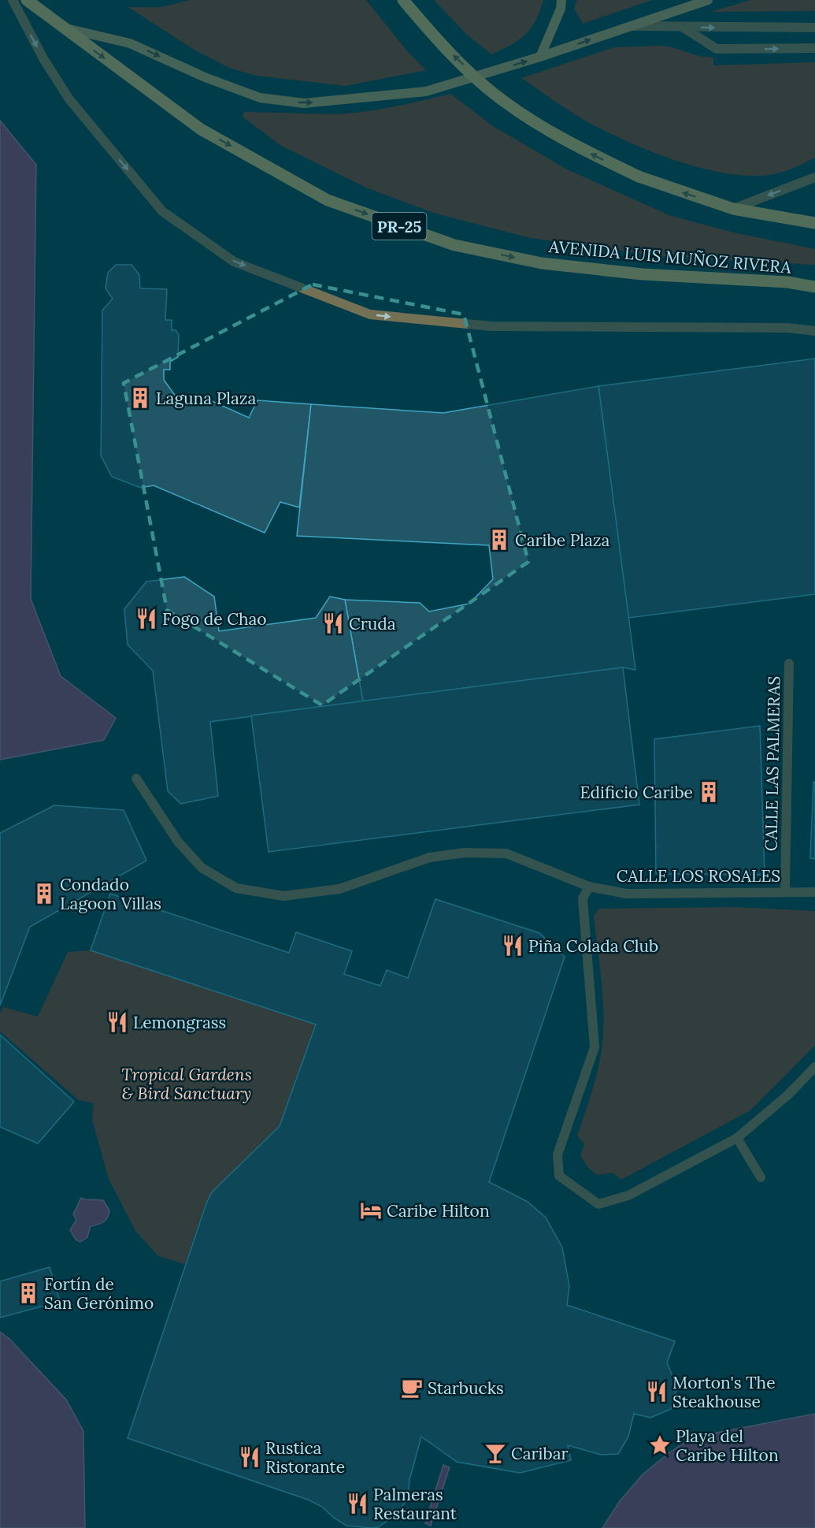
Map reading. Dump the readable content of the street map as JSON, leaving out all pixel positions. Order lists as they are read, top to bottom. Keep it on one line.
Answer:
{"streets":{"main road":["PR-25","AVENIDA LUIS MUÑOZ RIVERA"],"street":["CALLE LAS PALMERAS","CALLE LOS ROSALES"]},"crossings":[["CALLE LAS PALMERAS","CALLE LOS ROSALES"]],"parks":["Tropical Gardens & Bird Sanctuary"],"places":{"building":["Laguna Plaza","Caribe Plaza","Edificio Caribe","Condado Lagoon Villas","Fortín de San Gerónimo"],"restaurant":["Fogo de Chao","Cruda","Piña Colada Club","Lemongrass","Morton's The Steakhouse","Rustica Ristorante","Palmeras Restaurant"],"hotel":["Caribe Hilton"],"cafe":["Starbucks"],"place":["Playa del Caribe Hilton"],"bar":["Caribar"]}}
